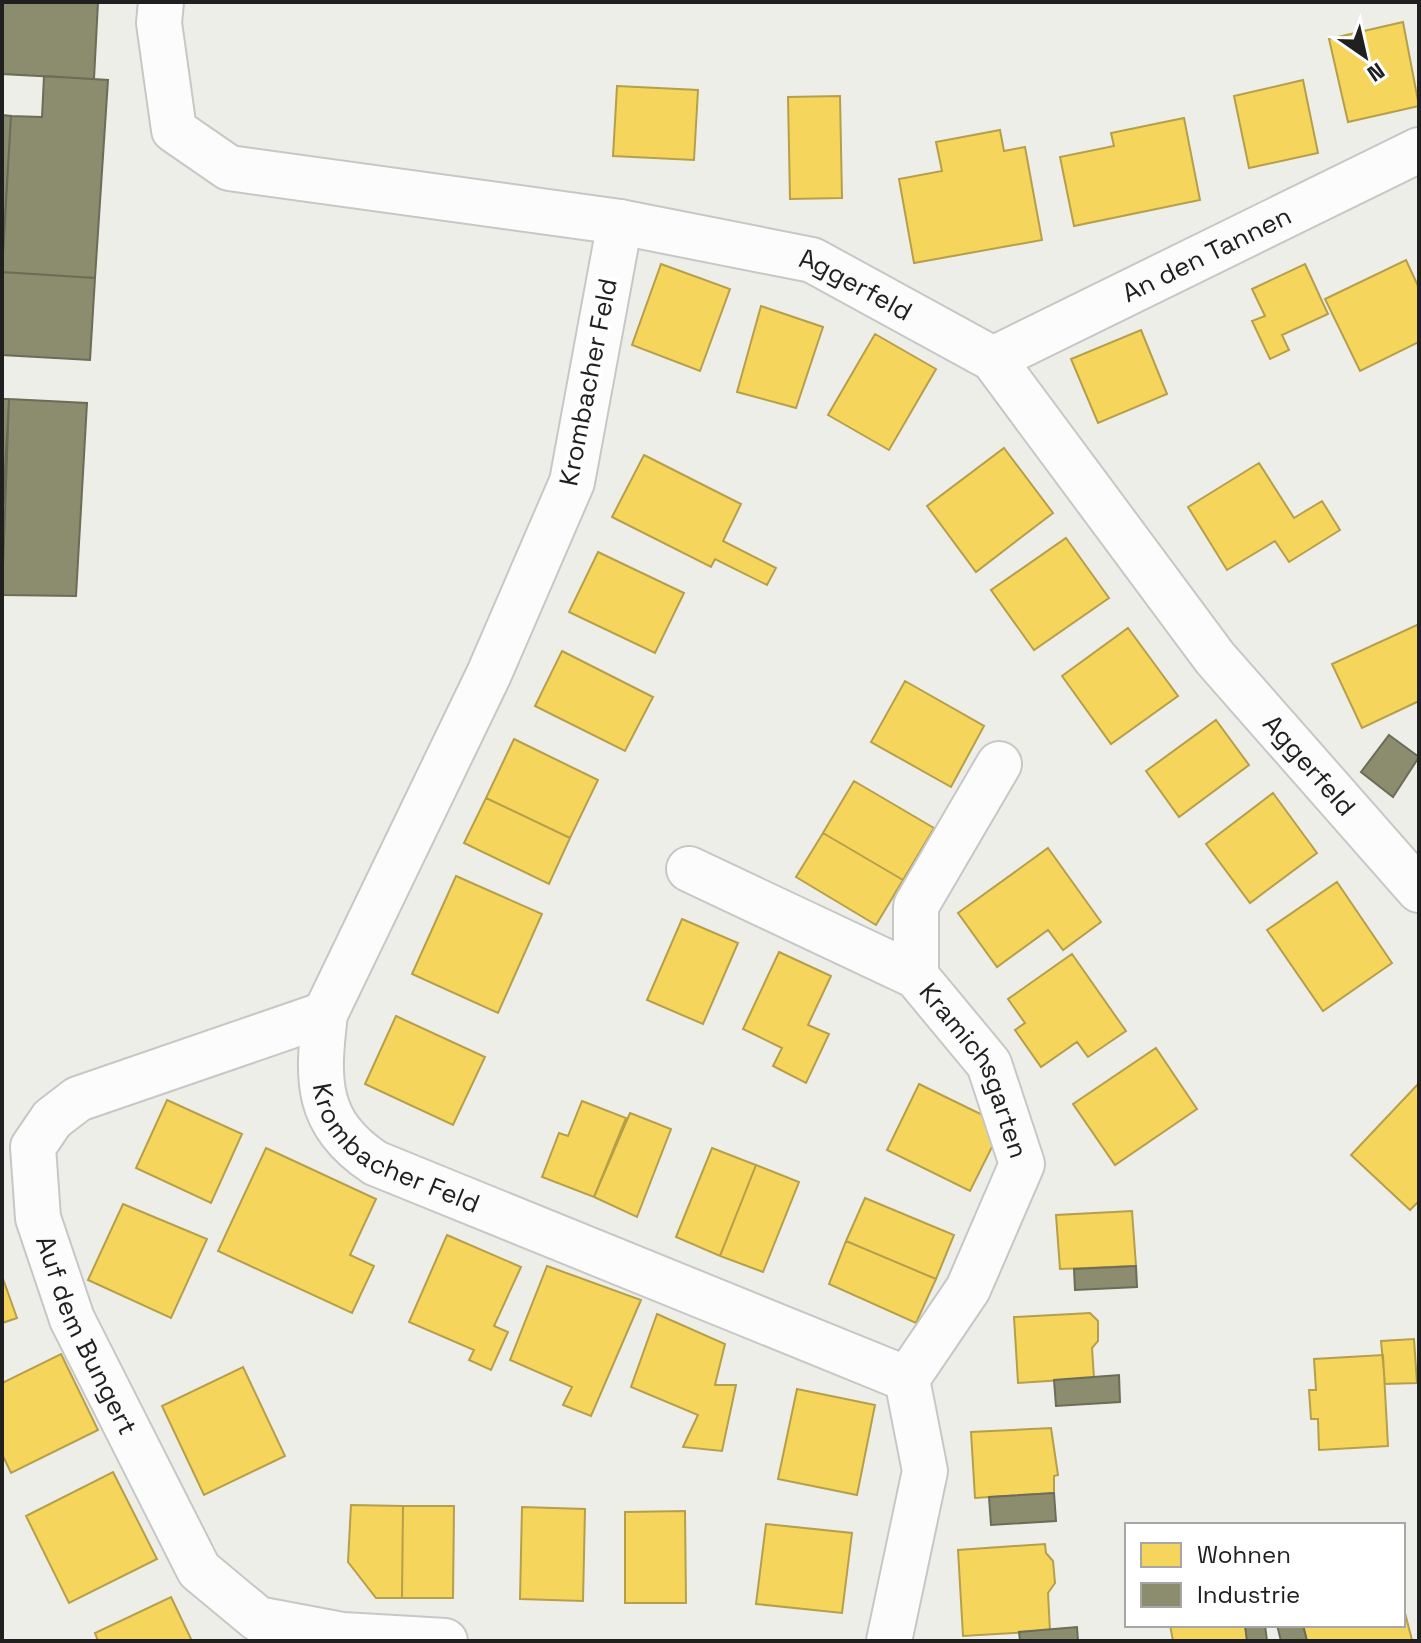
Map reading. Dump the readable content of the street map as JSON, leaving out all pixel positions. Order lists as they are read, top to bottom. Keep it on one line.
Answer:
{"streets":{"street":["An den Tannen","Aggerfeld","Krombacher Feld","Kramichsgarten","Auf dem Bungert"]},"crossings":[["An den Tannen","Aggerfeld"],["Aggerfeld","Krombacher Feld"],["Krombacher Feld","Kramichsgarten"],["Krombacher Feld","Auf dem Bungert"]],"legend":["Wohnen","Industrie"],"north":"bottom right"}
